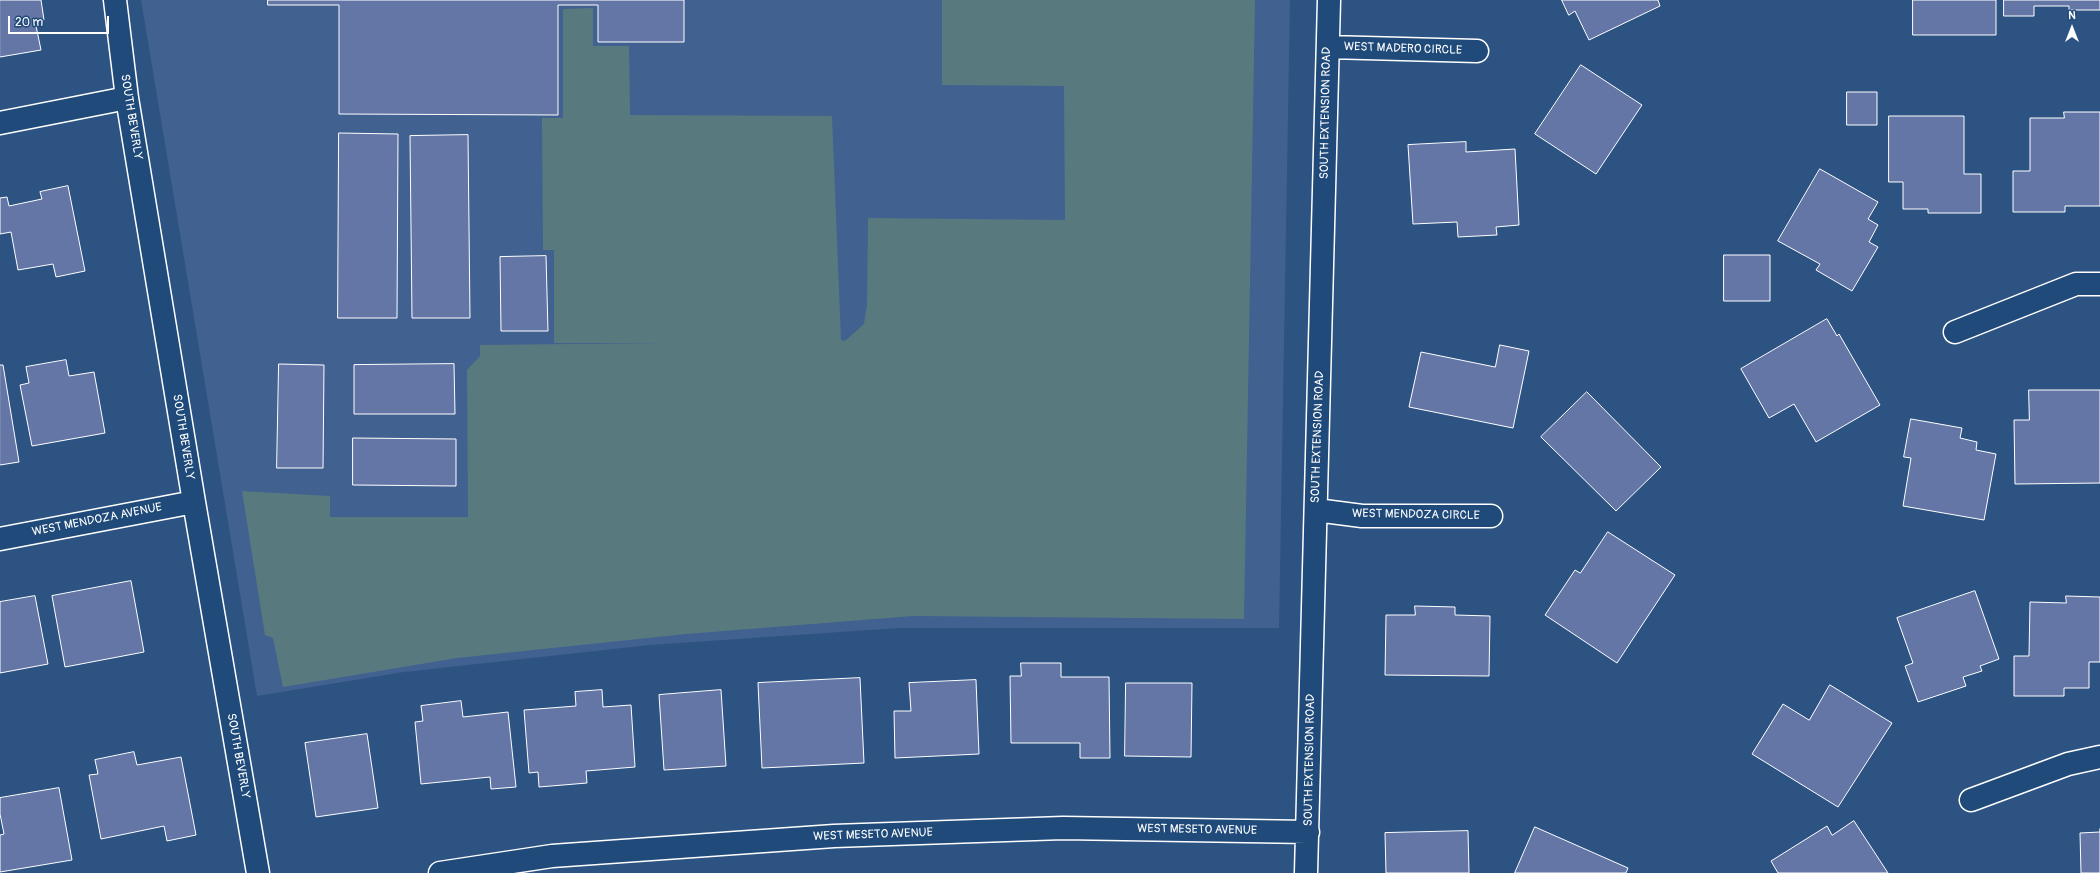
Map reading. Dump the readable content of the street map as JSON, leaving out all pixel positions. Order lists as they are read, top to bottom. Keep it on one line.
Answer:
{"streets":{"street":["WEST MADERO CIRCLE","SOUTH EXTENSION ROAD","SOUTH BEVERLY","WEST MENDOZA CIRCLE","WEST MENDOZA AVENUE","WEST MESETO AVENUE"]},"crossings":[["WEST MADERO CIRCLE","SOUTH EXTENSION ROAD"],["SOUTH EXTENSION ROAD","WEST MENDOZA CIRCLE"],["SOUTH EXTENSION ROAD","WEST MESETO AVENUE"],["SOUTH BEVERLY","WEST MENDOZA AVENUE"]],"scale_bar":"20 m","north":"top"}
